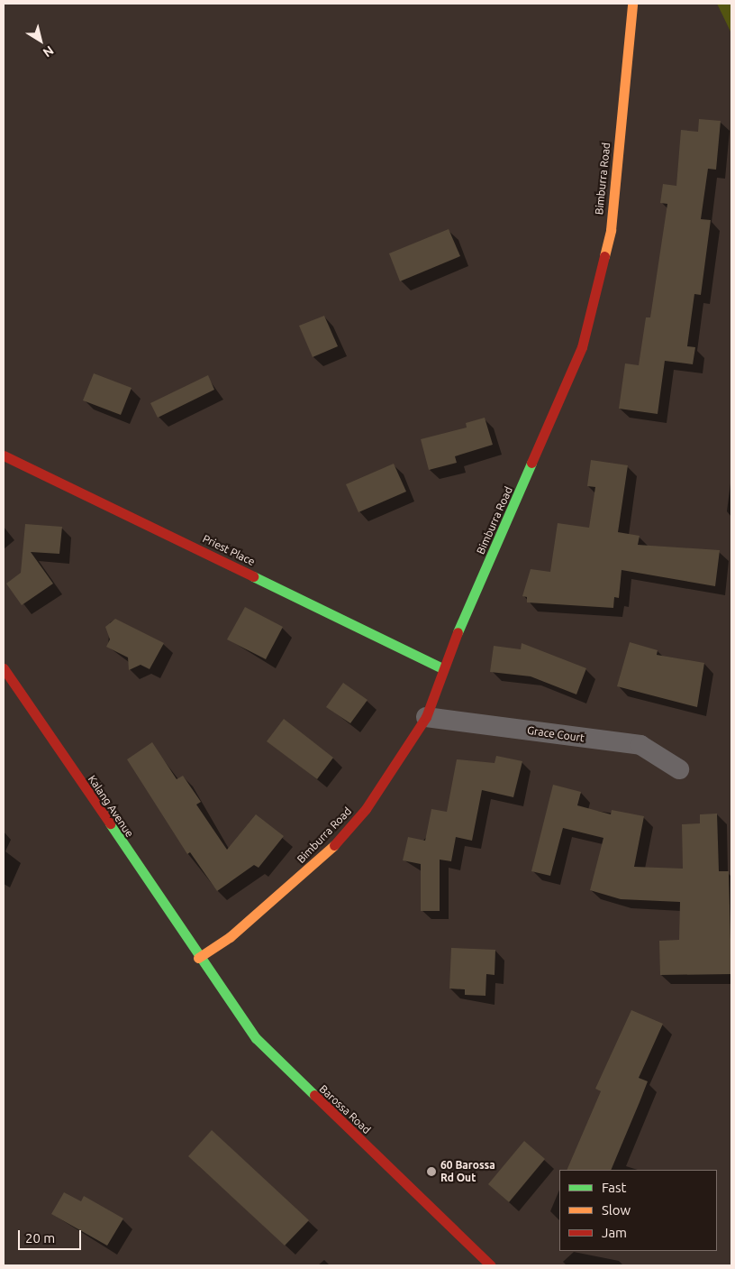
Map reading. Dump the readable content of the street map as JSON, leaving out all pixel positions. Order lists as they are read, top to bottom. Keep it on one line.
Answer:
{"streets":{"street":["Bimburra Road","Priest Place","Grace Court","Kalang Avenue","Barossa Road"]},"crossings":[["Bimburra Road","Priest Place"],["Bimburra Road","Grace Court"],["Bimburra Road","Kalang Avenue"],["Bimburra Road","Barossa Road"],["Kalang Avenue","Barossa Road"]],"places":["60 Barossa Rd Out"],"legend":["Fast","Slow","Jam"],"scale_bar":"20 m","north":"bottom right"}
